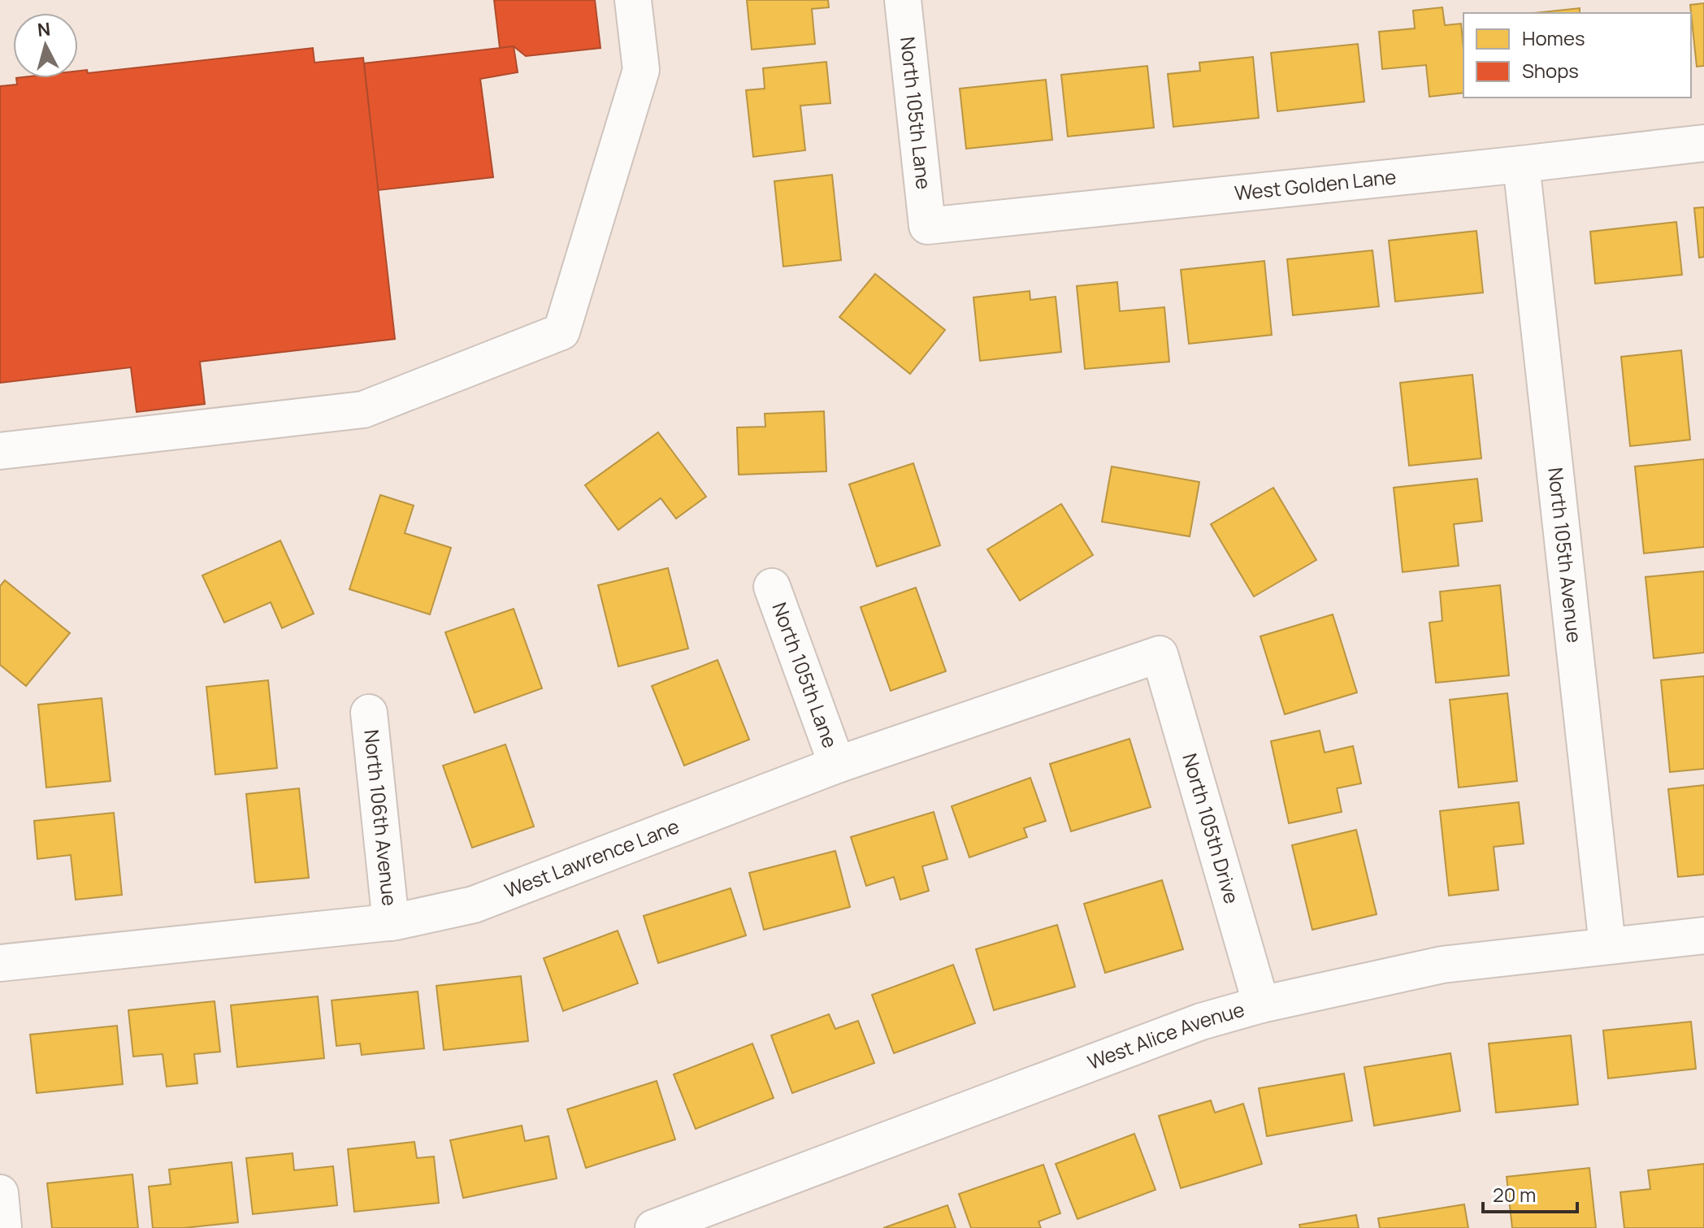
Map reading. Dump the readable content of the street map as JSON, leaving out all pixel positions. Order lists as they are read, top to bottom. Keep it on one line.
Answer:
{"streets":{"street":["North 105th Lane","West Golden Lane","North 105th Avenue","North 106th Avenue","North 105th Drive","West Lawrence Lane","West Alice Avenue"]},"crossings":[["North 105th Lane","West Golden Lane"],["North 105th Lane","West Lawrence Lane"],["West Golden Lane","North 105th Avenue"],["North 105th Avenue","West Alice Avenue"],["North 106th Avenue","West Lawrence Lane"],["North 105th Drive","West Lawrence Lane"],["North 105th Drive","West Alice Avenue"]],"legend":["Homes","Shops"],"scale_bar":"20 m","north":"top"}
